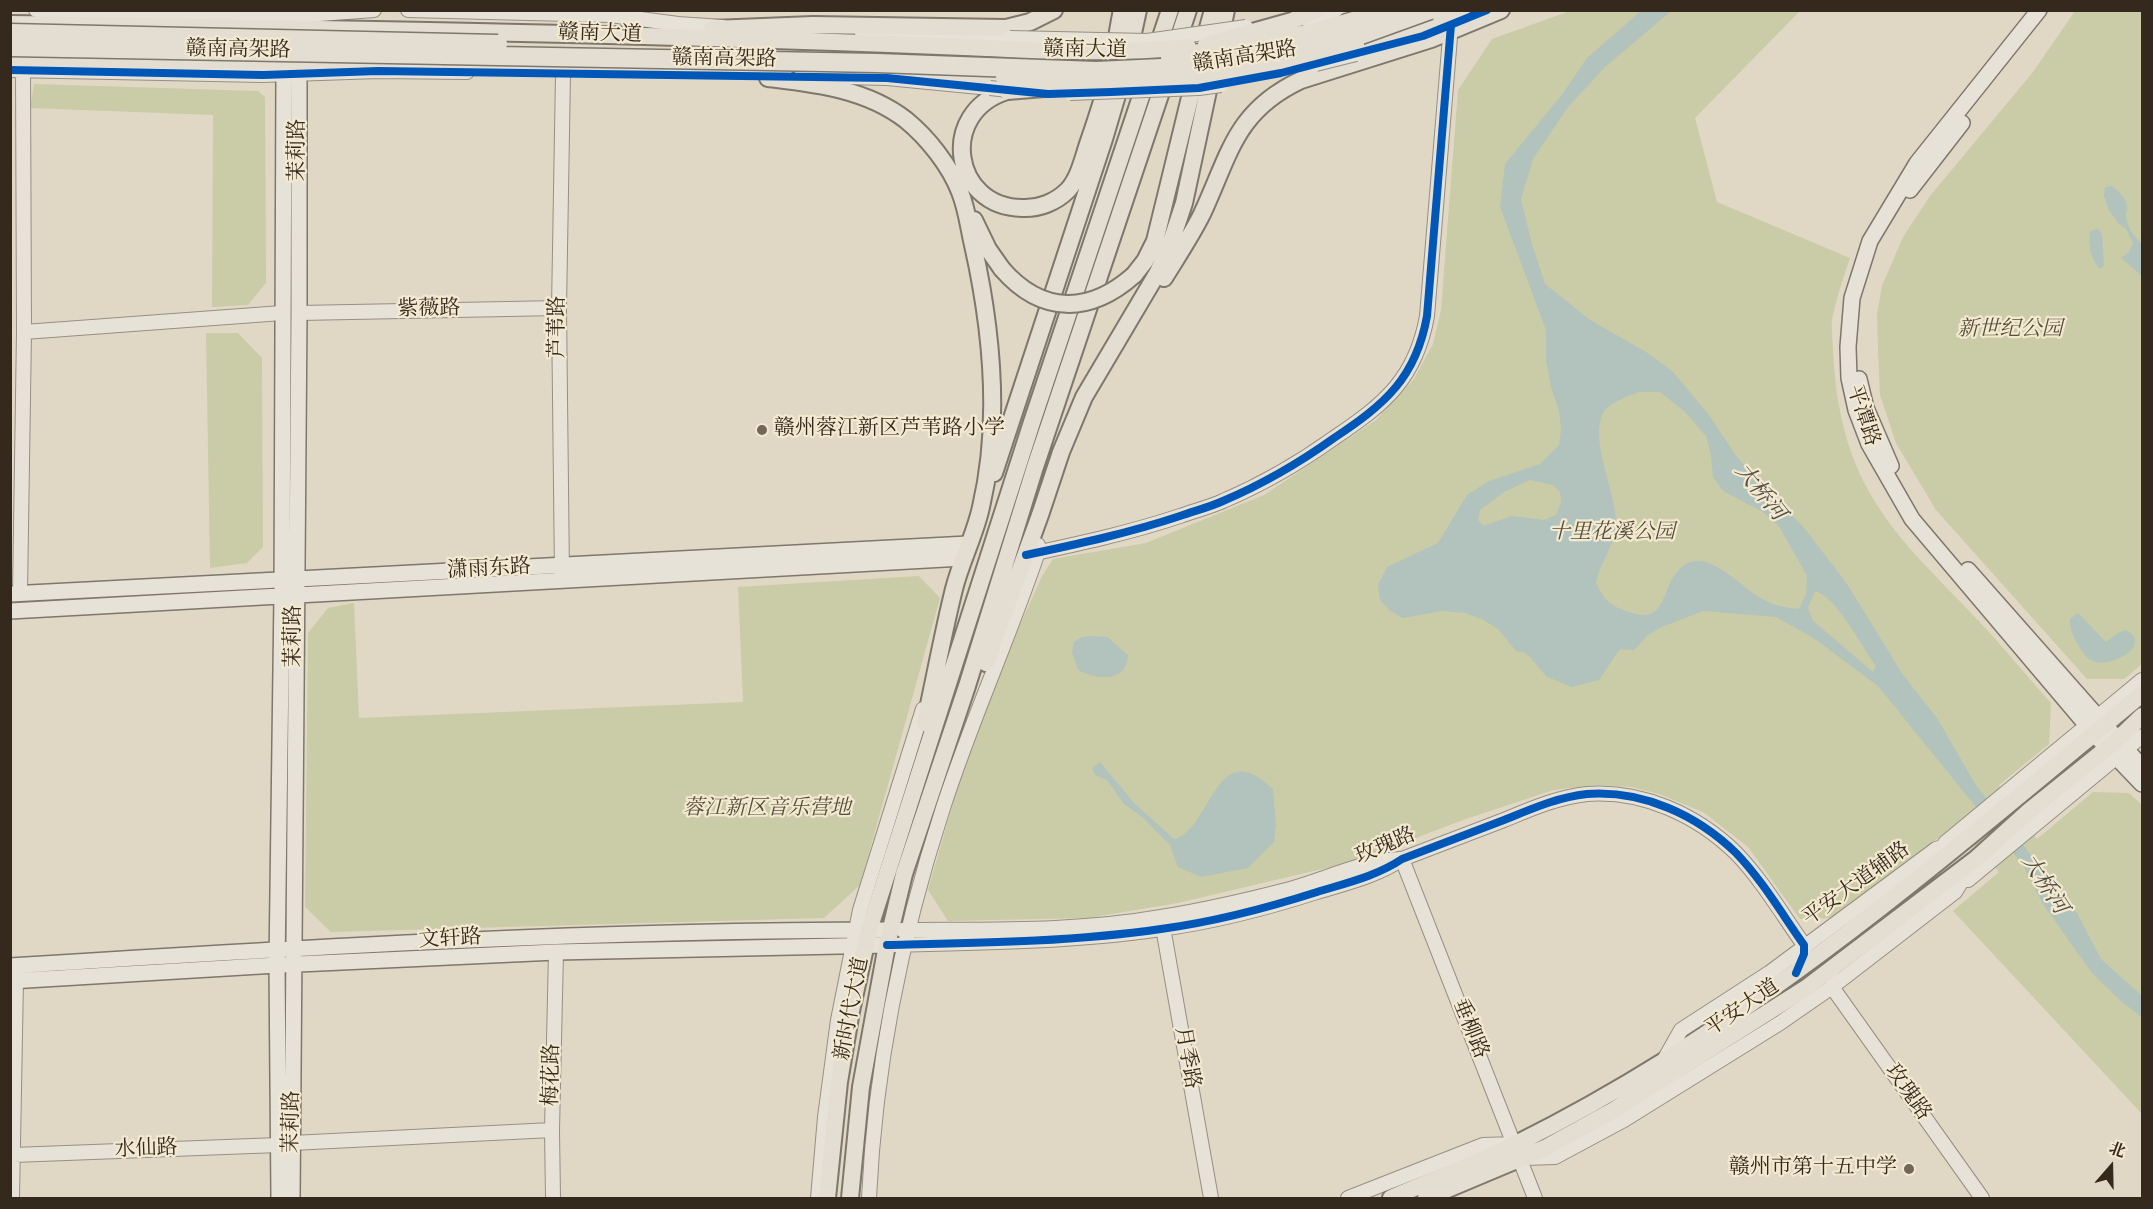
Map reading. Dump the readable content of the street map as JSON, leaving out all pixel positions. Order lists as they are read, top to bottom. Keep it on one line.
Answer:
{"streets":{"highway":["赣南高架路"],"main road":["赣南大道","茉莉路","平潭路","潇雨东路","文轩路","新时代大道","平安大道"],"street":["紫薇路","芦苇路","玫瑰路","平安大道辅路","垂柳路","月季路","梅花路","水仙路"]},"crossings":[["茉莉路","紫薇路"],["茉莉路","潇雨东路"],["茉莉路","文轩路"],["茉莉路","水仙路"],["紫薇路","芦苇路"],["芦苇路","潇雨东路"],["平潭路","平安大道"],["玫瑰路","平安大道辅路"],["玫瑰路","文轩路"],["玫瑰路","垂柳路"],["玫瑰路","月季路"],["平安大道辅路","平安大道"],["文轩路","新时代大道"],["文轩路","梅花路"],["平安大道","垂柳路"],["梅花路","水仙路"]],"water":["大桥河"],"parks":["新世纪公园","十里花溪公园","蓉江新区音乐营地"],"places":["赣州蓉江新区芦苇路小学","赣州市第十五中学"],"north":"top"}
